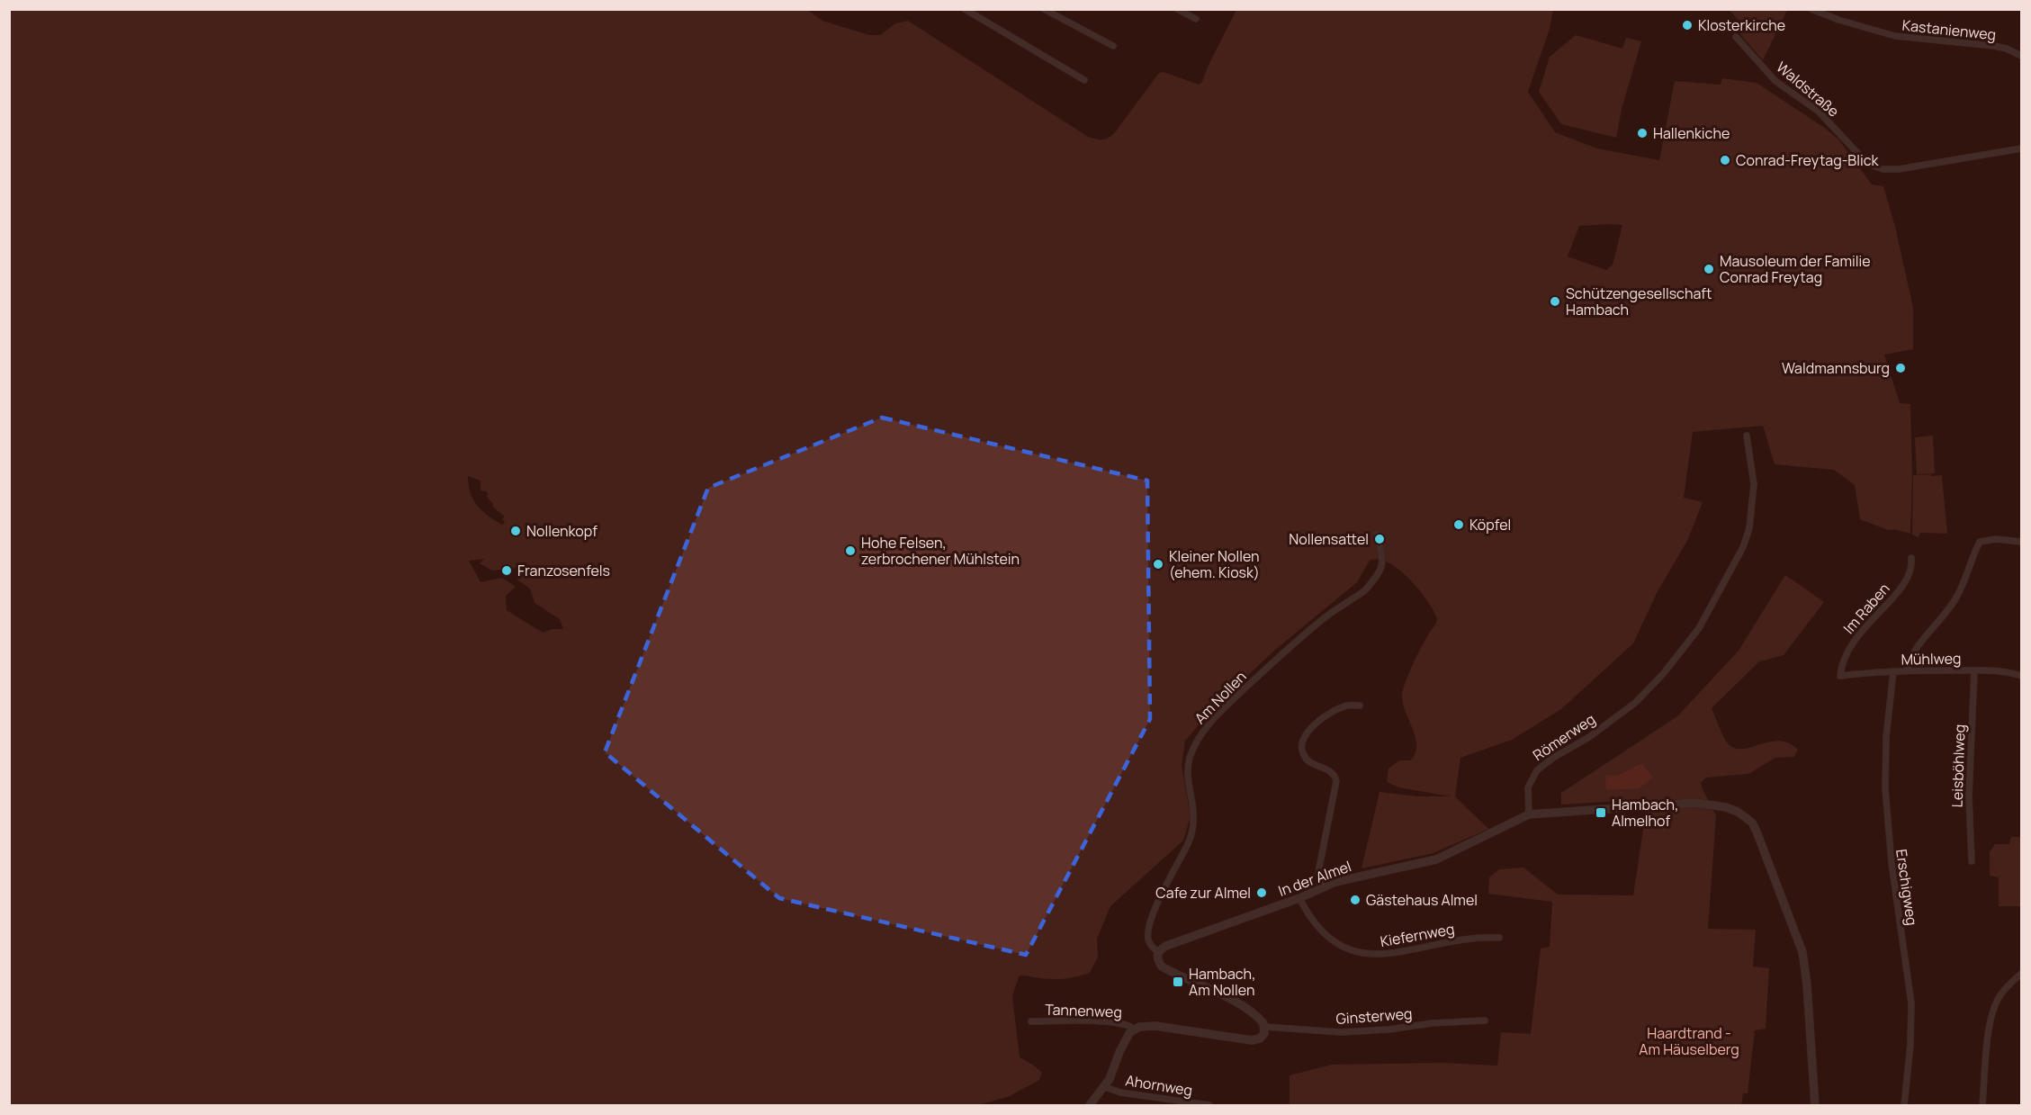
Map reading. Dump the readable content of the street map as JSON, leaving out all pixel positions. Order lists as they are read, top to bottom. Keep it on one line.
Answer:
{"streets":{"street":["Kastanienweg","Waldstraße","Im Raben","Mühlweg","Am Nollen","Römerweg","Leisböhlweg","In der Almel","Erschigweg","Kiefernweg","Tannenweg","Ginsterweg","Ahornweg"]},"crossings":[["Im Raben","Mühlweg"],["Mühlweg","Leisböhlweg"],["Mühlweg","Erschigweg"],["Am Nollen","In der Almel"],["Römerweg","In der Almel"],["In der Almel","Kiefernweg"]],"parks":["Haardtrand - Am Häuselberg"],"places":{"other":["Klosterkirche","Hallenkiche","Conrad-Freytag-Blick","Mausoleum der Familie Conrad Freytag","Schützengesellschaft Hambach","Waldmannsburg","Köpfel","Nollenkopf","Nollensattel","Hohe Felsen, zerbrochener Mühlstein","Kleiner Nollen (ehem. Kiosk)","Franzosenfels","Cafe zur Almel","Gästehaus Almel"],"transit":["Hambach, Almelhof","Hambach, Am Nollen"]}}
